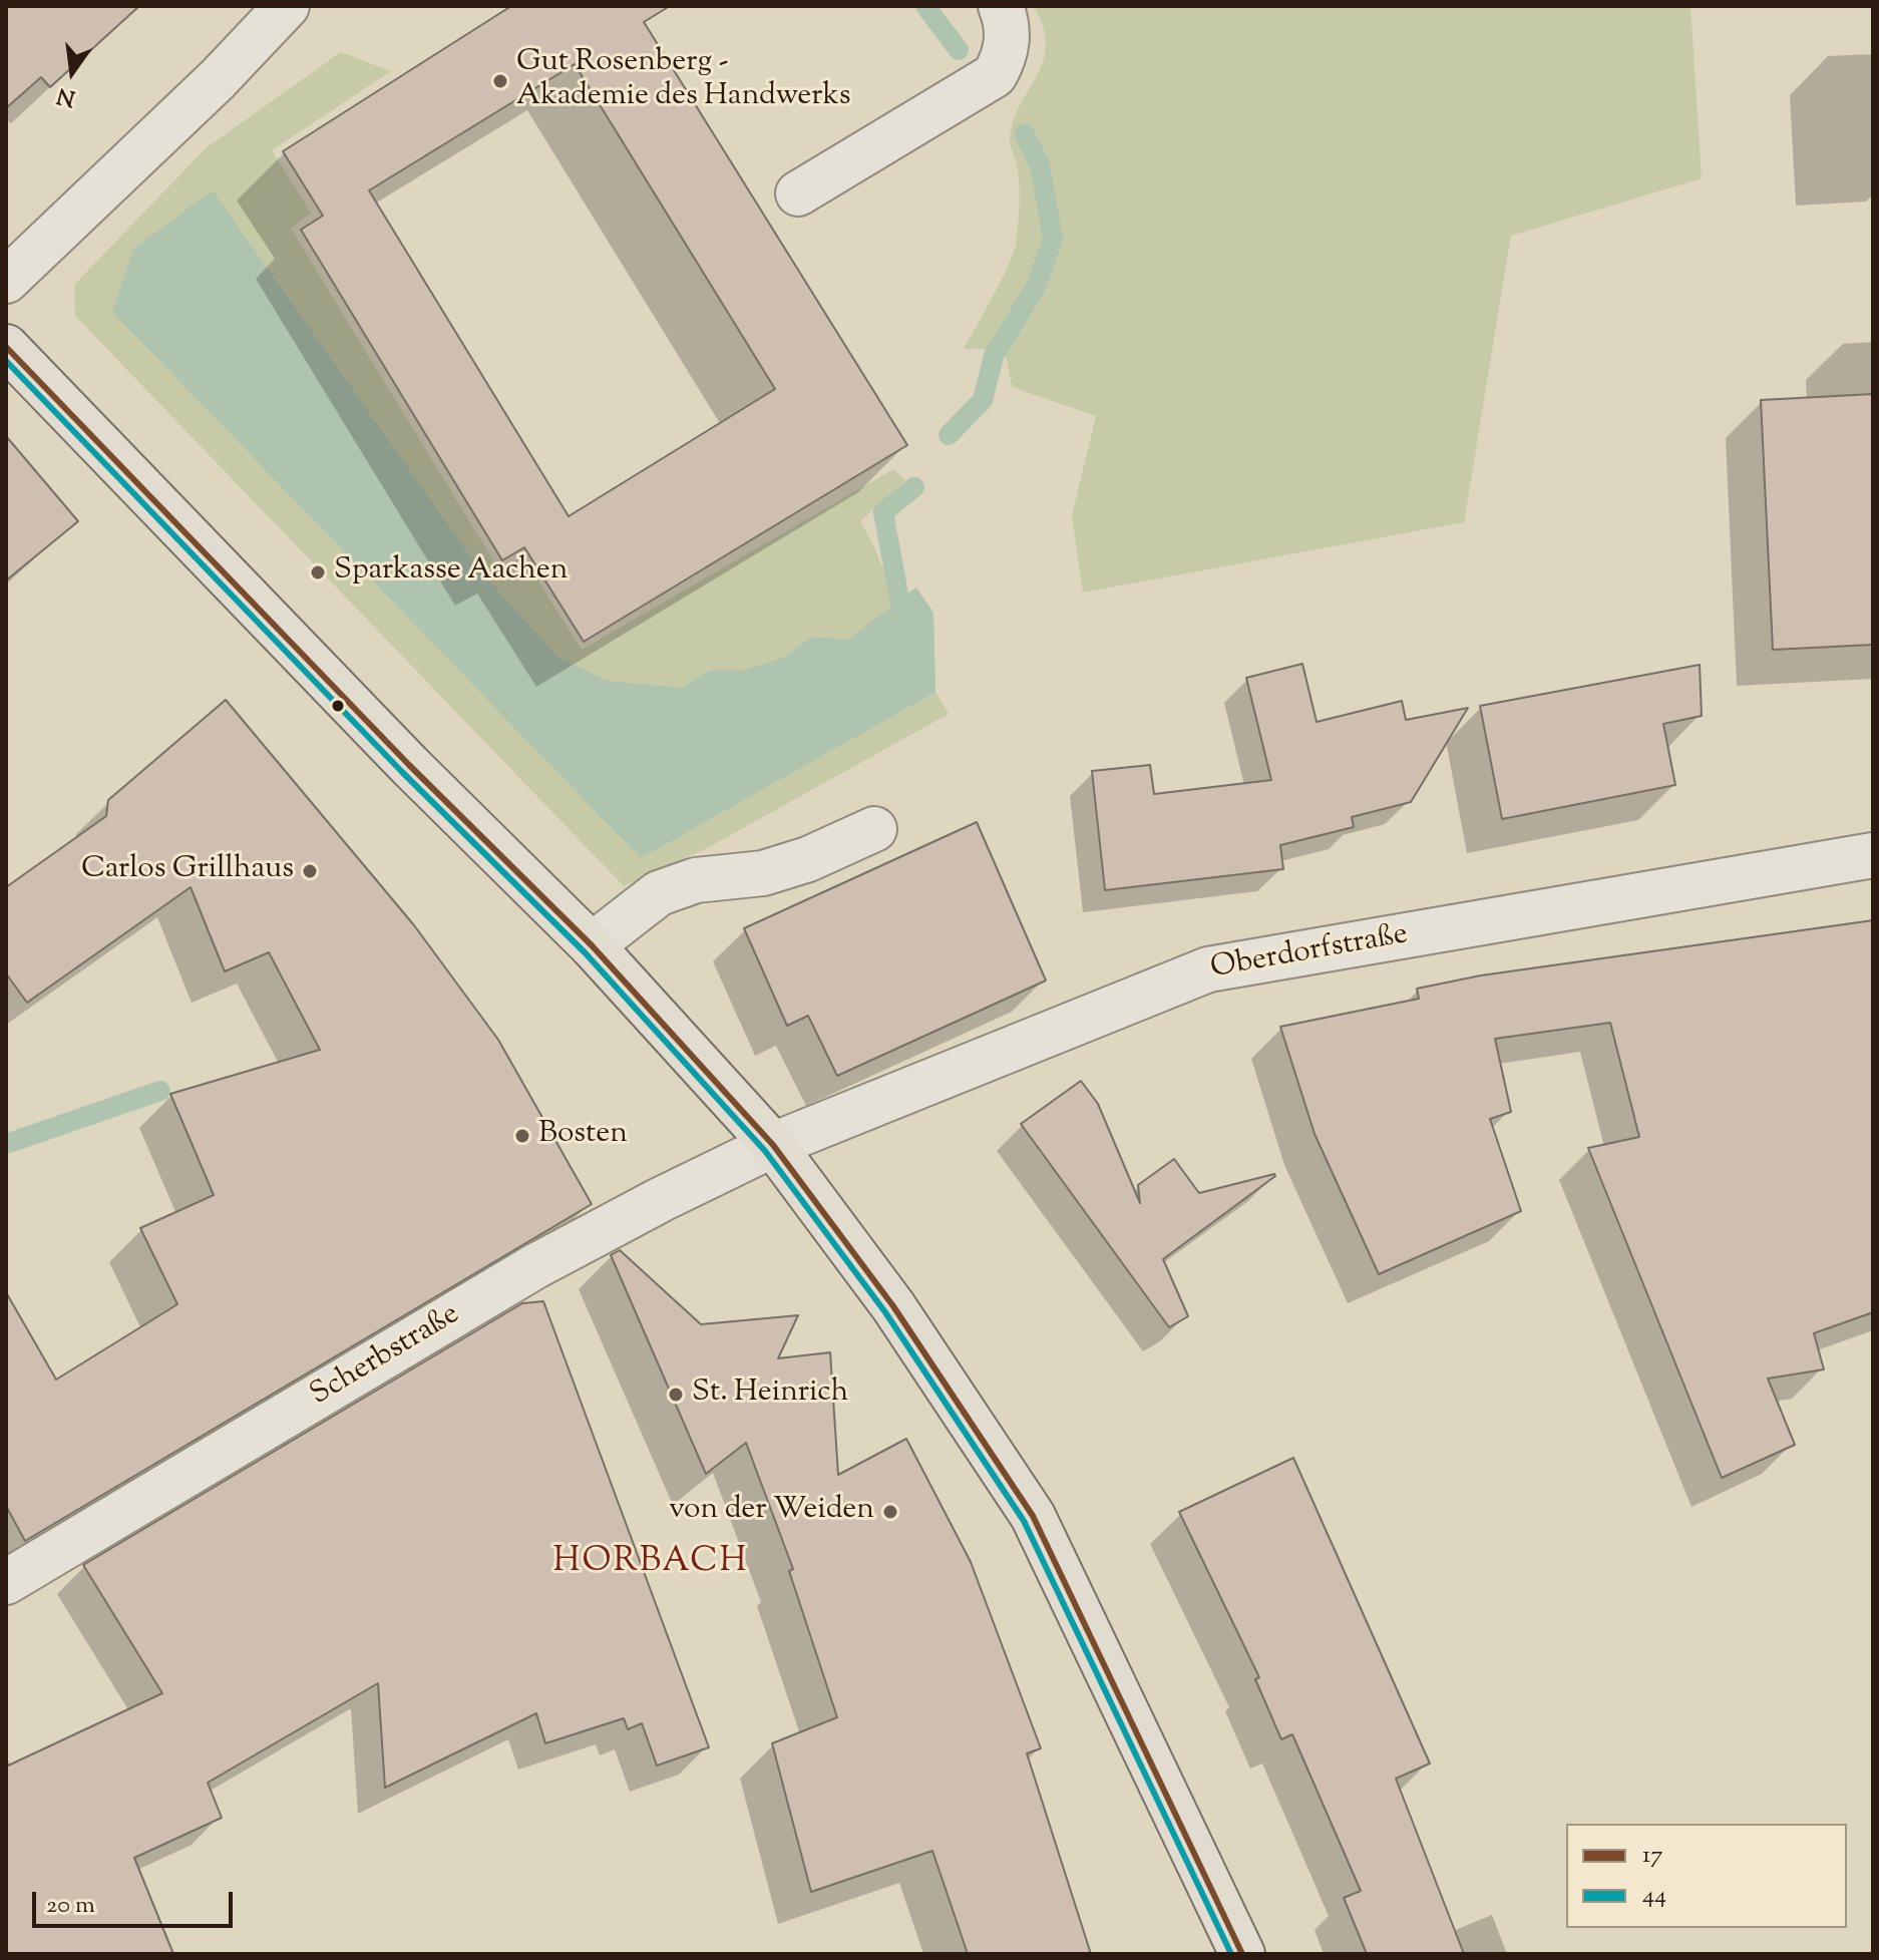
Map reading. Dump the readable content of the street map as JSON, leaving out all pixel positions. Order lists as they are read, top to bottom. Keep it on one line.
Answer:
{"streets":{"street":["Oberdorfstraße","Scherbstraße"]},"crossings":[["Oberdorfstraße","Scherbstraße"]],"districts":["HORBACH"],"places":["Gut Rosenberg - Akademie des Handwerks","Sparkasse Aachen","Carlos Grillhaus","Bosten","St. Heinrich","von der Weiden"],"lines":["transit line 17","transit line 44"],"legend":["17","44"],"scale_bar":"20 m","north":"bottom"}
